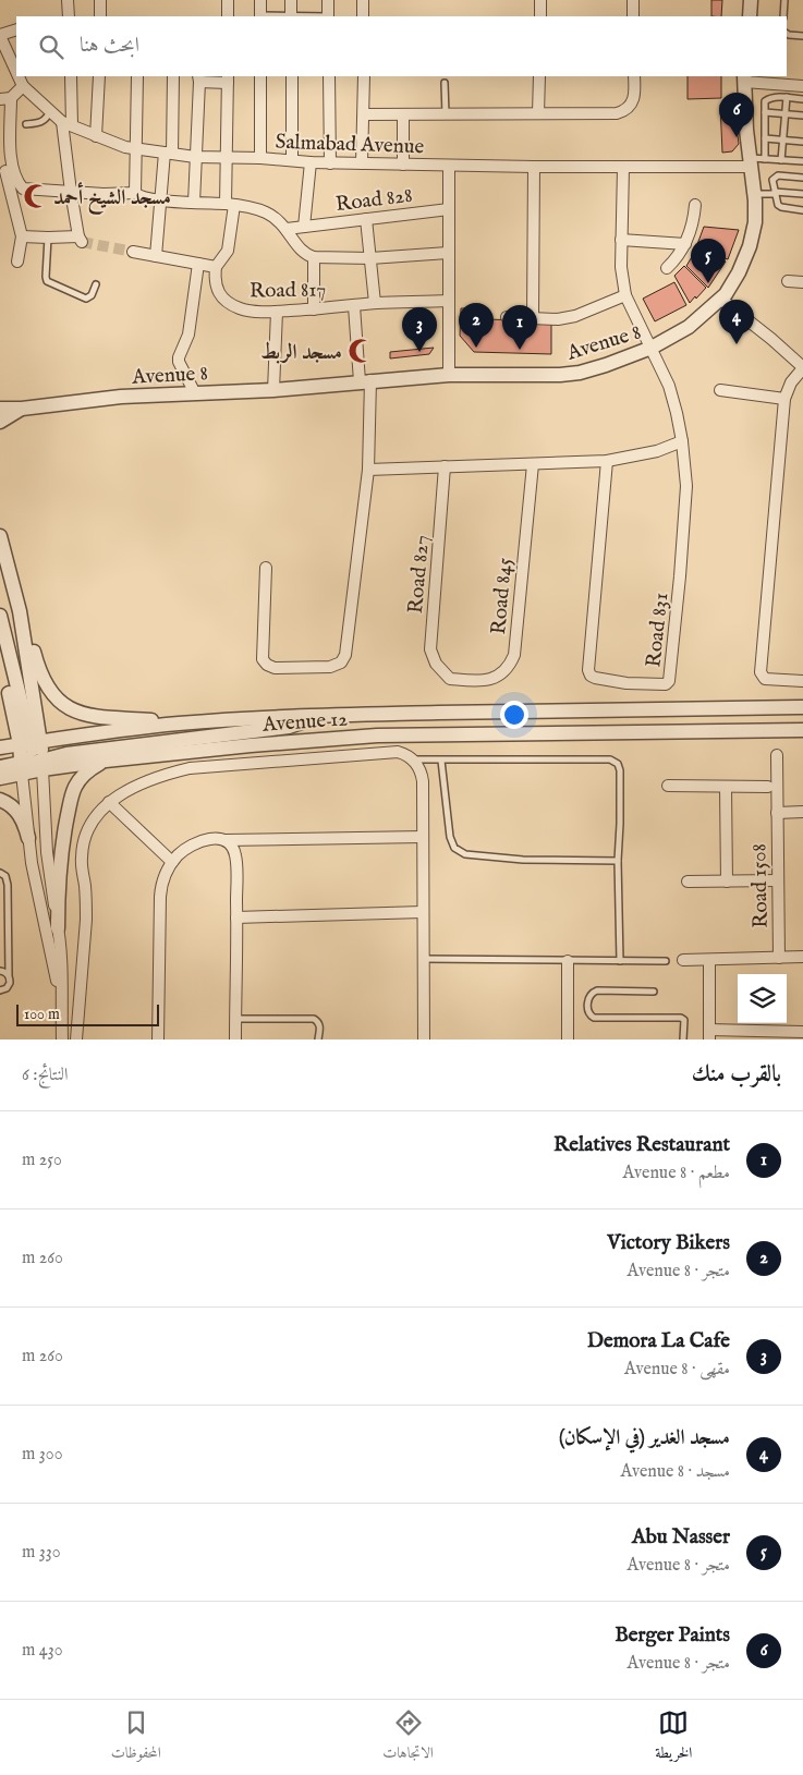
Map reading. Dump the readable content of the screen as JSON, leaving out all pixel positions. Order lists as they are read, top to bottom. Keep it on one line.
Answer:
{"streets":{"street":["Salmabad Avenue","Road 828","Road 817","Avenue 8","Road 827","Road 845","Road 831","Avenue 12","Road 1508"]},"crossings":[["Salmabad Avenue","Road 828"],["Salmabad Avenue","Avenue 8"],["Salmabad Avenue","Road 831"],["Avenue 8","Road 831"],["Road 827","Road 845"]],"places":{"mosque":["مسجد الشيخ أحمد","مسجد الربط"]},"scale_bar":"100 m","page":{"search":"ابحث هنا","pins":["6","5","4","2","1","3"],"scale":"100 m","heading":["بالقرب منك","النتائج: 6"],"list":[{"mark":"1","name":"Relatives Restaurant","note":"مطعم · Avenue 8","value":"250 m"},{"mark":"2","name":"Victory Bikers","note":"متجر · Avenue 8","value":"260 m"},{"mark":"3","name":"Demora La Cafe","note":"مقهى · Avenue 8","value":"260 m"},{"mark":"4","name":"مسجد الغدير (في الإسكان)","note":"مسجد · Avenue 8","value":"300 m"},{"mark":"5","name":"Abu Nasser","note":"متجر · Avenue 8","value":"330 m"},{"mark":"6","name":"Berger Paints","note":"متجر · Avenue 8","value":"430 m"}],"nav":["الخريطة","الاتجاهات","المحفوظات"]}}
